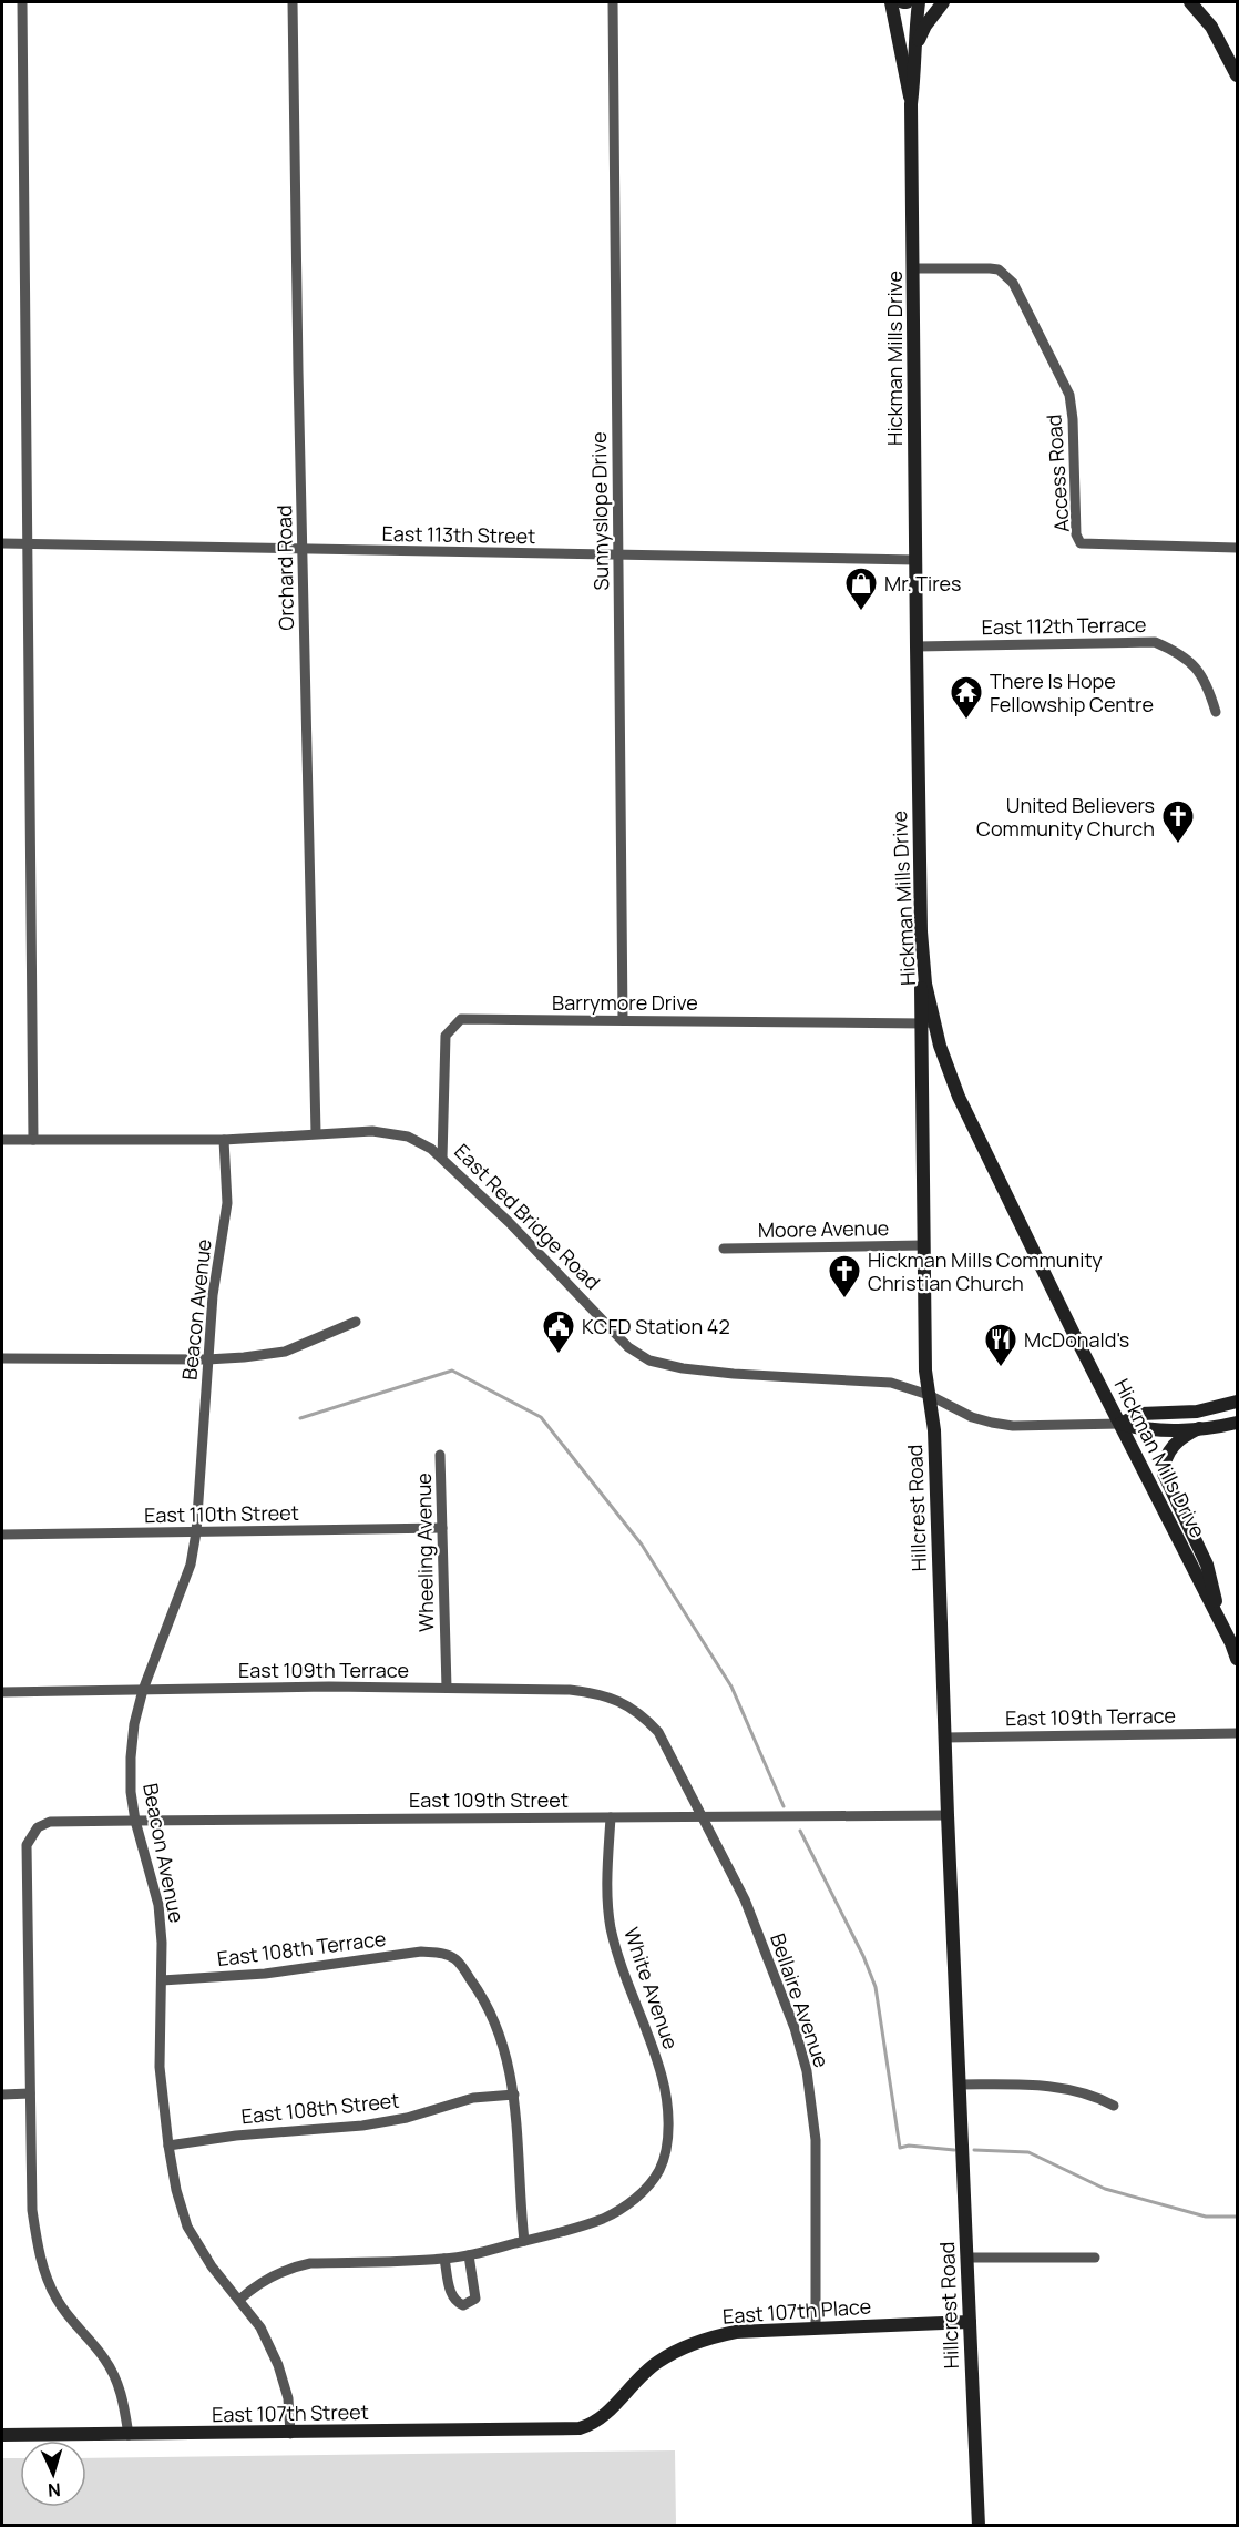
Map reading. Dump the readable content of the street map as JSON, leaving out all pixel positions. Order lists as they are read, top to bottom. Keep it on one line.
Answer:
{"streets":{"street":["Hickman Mills Drive","Access Road","Sunnyslope Drive","East 113th Street","Orchard Road","East 112th Terrace","Barrymore Drive","East Red Bridge Road","Moore Avenue","Beacon Avenue","Hillcrest Road","East 110th Street","Wheeling Avenue","East 109th Terrace","East 109th Street","East 108th Terrace","White Avenue","Bellaire Avenue","East 108th Street","East 107th Place","East 107th Street"]},"crossings":[["Hickman Mills Drive","Access Road"],["Hickman Mills Drive","East 113th Street"],["Hickman Mills Drive","East 112th Terrace"],["Hickman Mills Drive","Barrymore Drive"],["Hickman Mills Drive","East Red Bridge Road"],["Hickman Mills Drive","Hillcrest Road"],["Sunnyslope Drive","East 113th Street"],["Sunnyslope Drive","Barrymore Drive"],["East 113th Street","Orchard Road"],["Orchard Road","East Red Bridge Road"],["Barrymore Drive","East Red Bridge Road"],["Barrymore Drive","Hillcrest Road"],["East Red Bridge Road","Beacon Avenue"],["East Red Bridge Road","Hillcrest Road"],["Moore Avenue","Hillcrest Road"],["Beacon Avenue","East 110th Street"],["Beacon Avenue","East 109th Terrace"],["Beacon Avenue","East 109th Street"],["Beacon Avenue","East 108th Terrace"],["Beacon Avenue","East 108th Street"],["Beacon Avenue","East 107th Street"],["Hillcrest Road","East 109th Terrace"],["Hillcrest Road","East 109th Street"],["Hillcrest Road","East 107th Place"],["East 110th Street","Wheeling Avenue"],["Wheeling Avenue","East 109th Terrace"],["East 109th Terrace","Bellaire Avenue"],["East 109th Street","White Avenue"],["East 109th Street","Bellaire Avenue"],["East 108th Terrace","East 108th Street"],["Bellaire Avenue","East 107th Place"],["East 107th Place","East 107th Street"]],"places":{"shop":["Mr. Tires"],"temple":["There Is Hope Fellowship Centre"],"church":["United Believers Community Church","Hickman Mills Community Christian Church"],"public building":["KCFD Station 42"],"restaurant":["McDonald's"]},"north":"bottom"}
